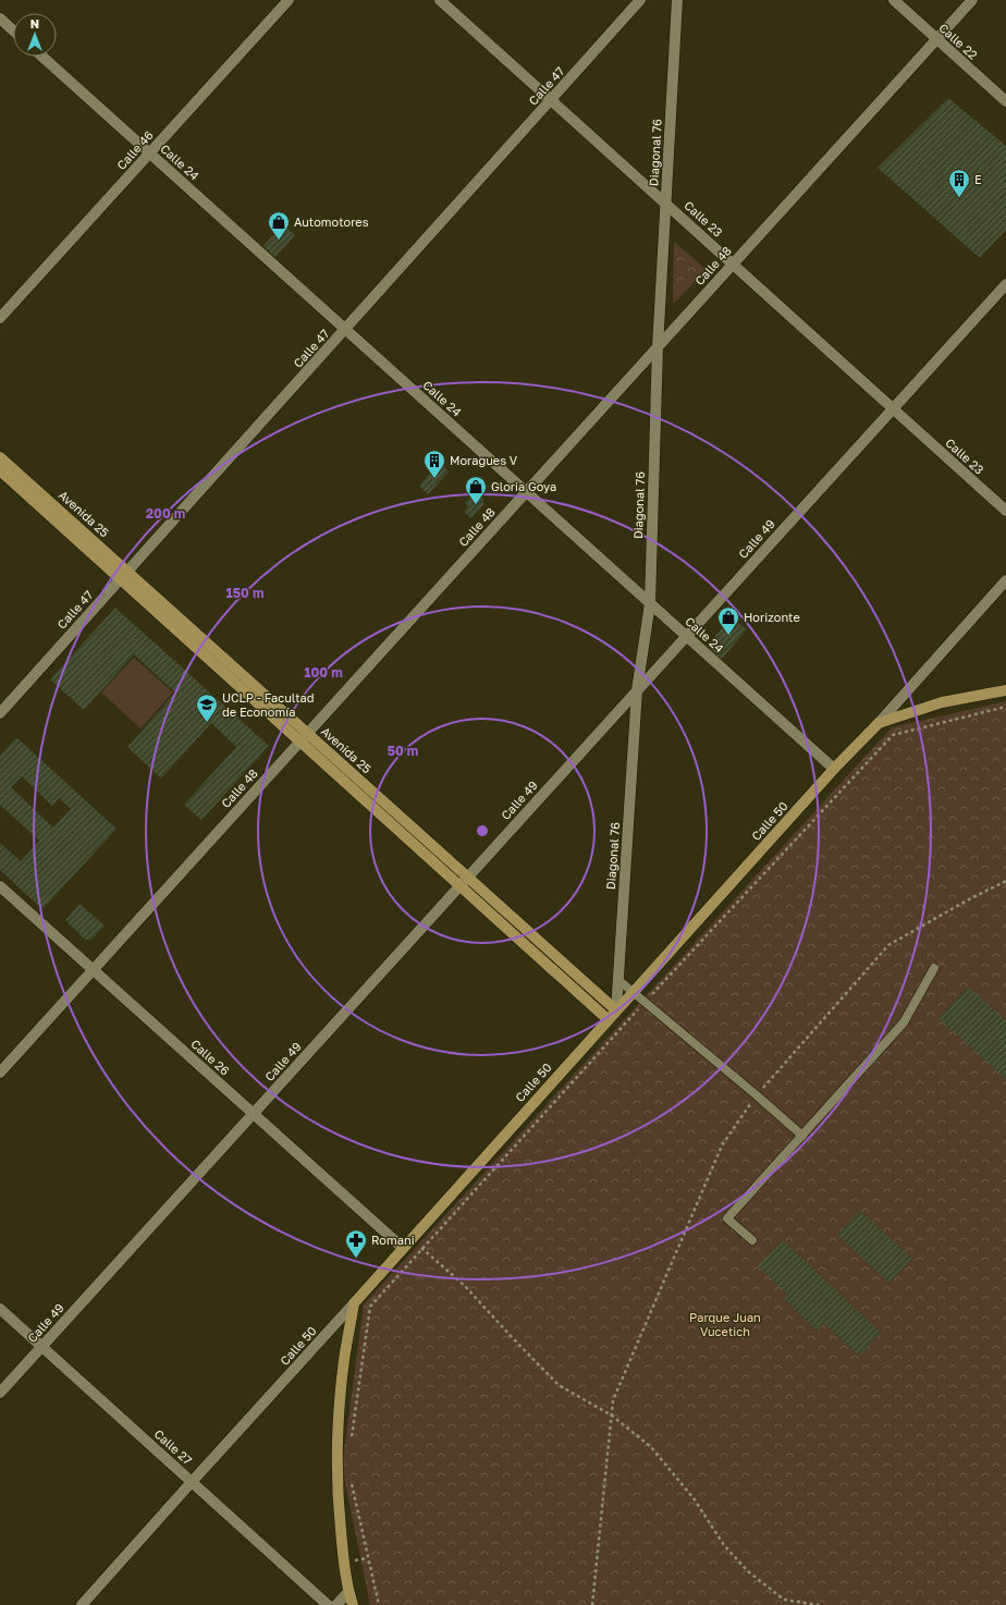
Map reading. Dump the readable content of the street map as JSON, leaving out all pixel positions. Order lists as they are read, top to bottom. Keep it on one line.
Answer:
{"streets":{"main road":["Avenida 25","Calle 50"],"street":["Calle 22","Calle 47","Calle 46","Diagonal 76","Calle 24","Calle 23","Calle 48","Calle 49","Calle 26","Calle 27"]},"crossings":[["Calle 22","Calle 48"],["Calle 47","Calle 24"],["Calle 47","Calle 23"],["Calle 47","Avenida 25"],["Calle 46","Calle 24"],["Diagonal 76","Calle 24"],["Diagonal 76","Calle 23"],["Diagonal 76","Calle 48"],["Diagonal 76","Avenida 25"],["Diagonal 76","Calle 49"],["Diagonal 76","Calle 50"],["Calle 24","Calle 48"],["Calle 24","Calle 49"],["Calle 24","Calle 50"],["Calle 23","Calle 48"],["Calle 23","Calle 49"],["Calle 48","Avenida 25"],["Calle 48","Calle 26"],["Avenida 25","Calle 49"],["Avenida 25","Calle 50"],["Calle 49","Calle 26"],["Calle 49","Calle 27"],["Calle 50","Calle 26"],["Calle 50","Calle 27"]],"parks":["Parque Juan Vucetich"],"places":{"building":["E","Moragues V"],"shop":["Automotores","Gloria Goya","Horizonte"],"school or university":["UCLP - Facultad de Economía"],"pharmacy":["Romani"]},"north":"top","rings":["200 m","150 m","100 m","50 m"]}
